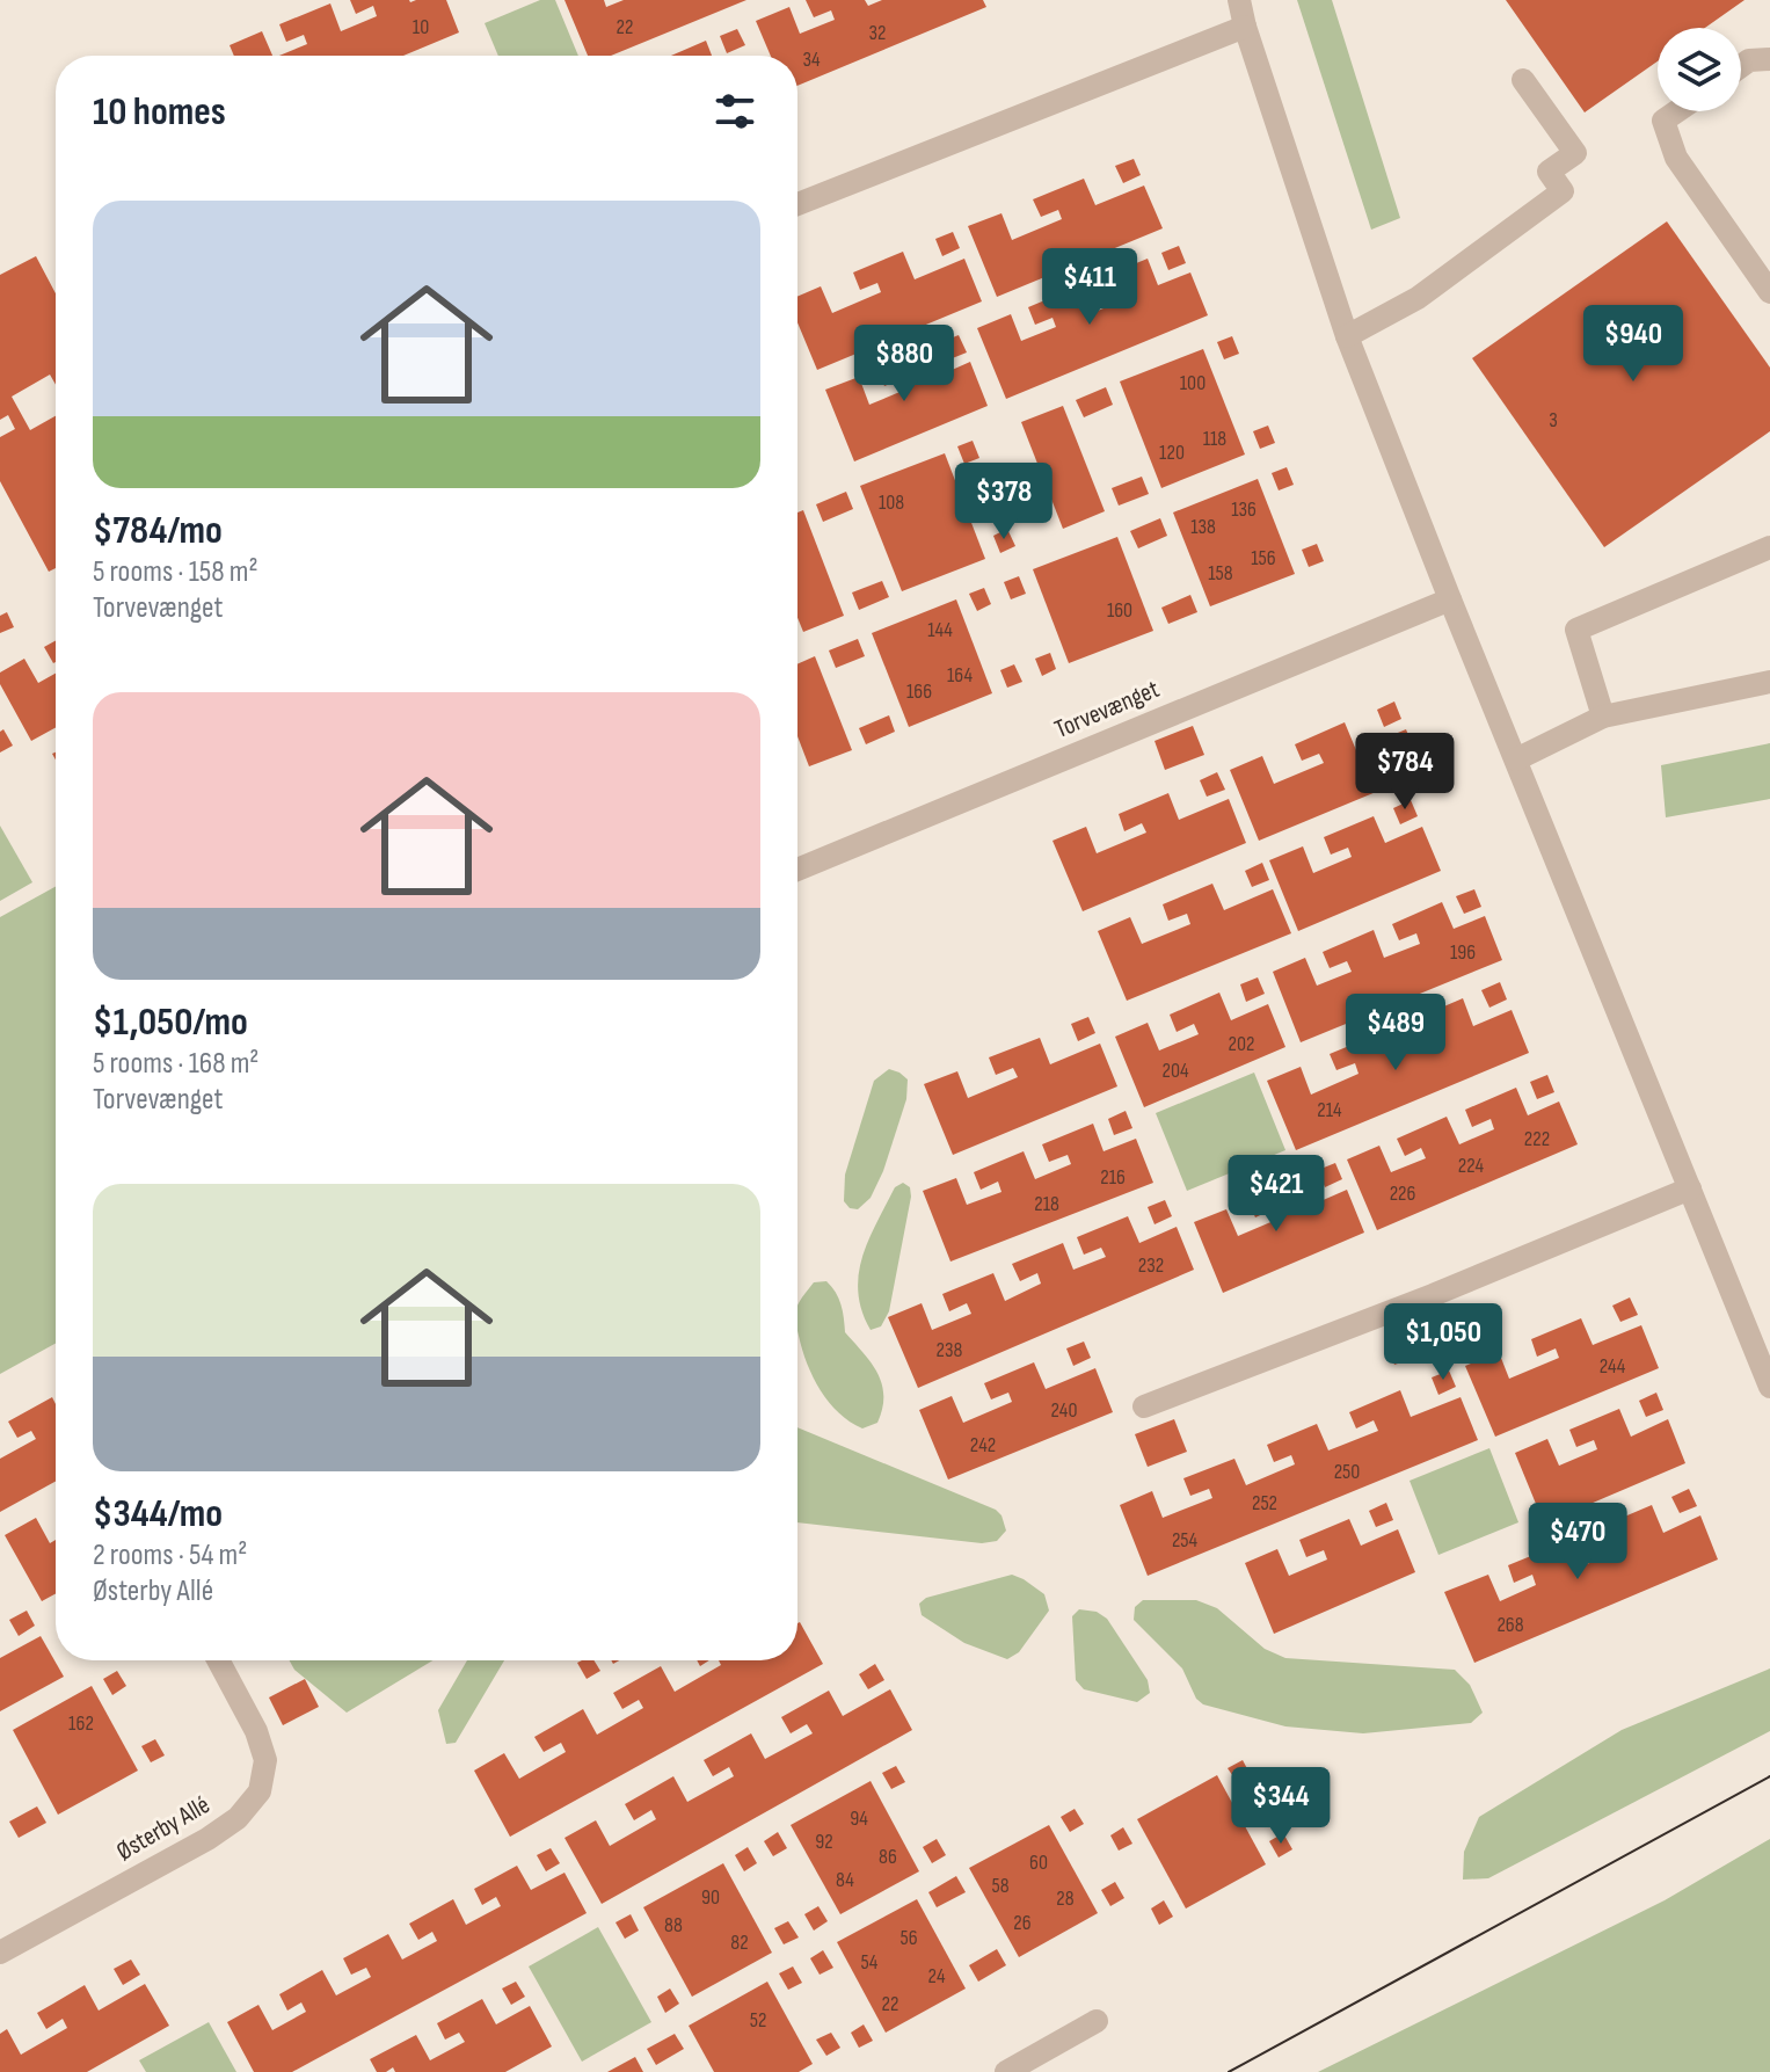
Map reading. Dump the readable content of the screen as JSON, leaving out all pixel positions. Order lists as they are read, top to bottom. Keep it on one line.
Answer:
{"streets":{"street":["Torvevænget","Østerby Allé"]},"house_numbers":["10","22","32","34","100","3","118","120","108","136","138","156","158","160","144","164","166","196","202","204","214","222","224","216","226","218","232","238","244","240","242","250","252","254","268","162","94","92","86","60","84","58","90","28","26","88","56","82","54","24","22","52"],"page":{"heading":"10 homes","list":[{"name":"$784/mo","note":"5 rooms · 158 m² · Torvevænget"},{"name":"$1,050/mo","note":"5 rooms · 168 m² · Torvevænget"},{"name":"$344/mo","note":"2 rooms · 54 m² · Østerby Allé"}],"price":["$411","$940","$880","$378","$784","$489","$421","$1,050","$470","$344"]}}
